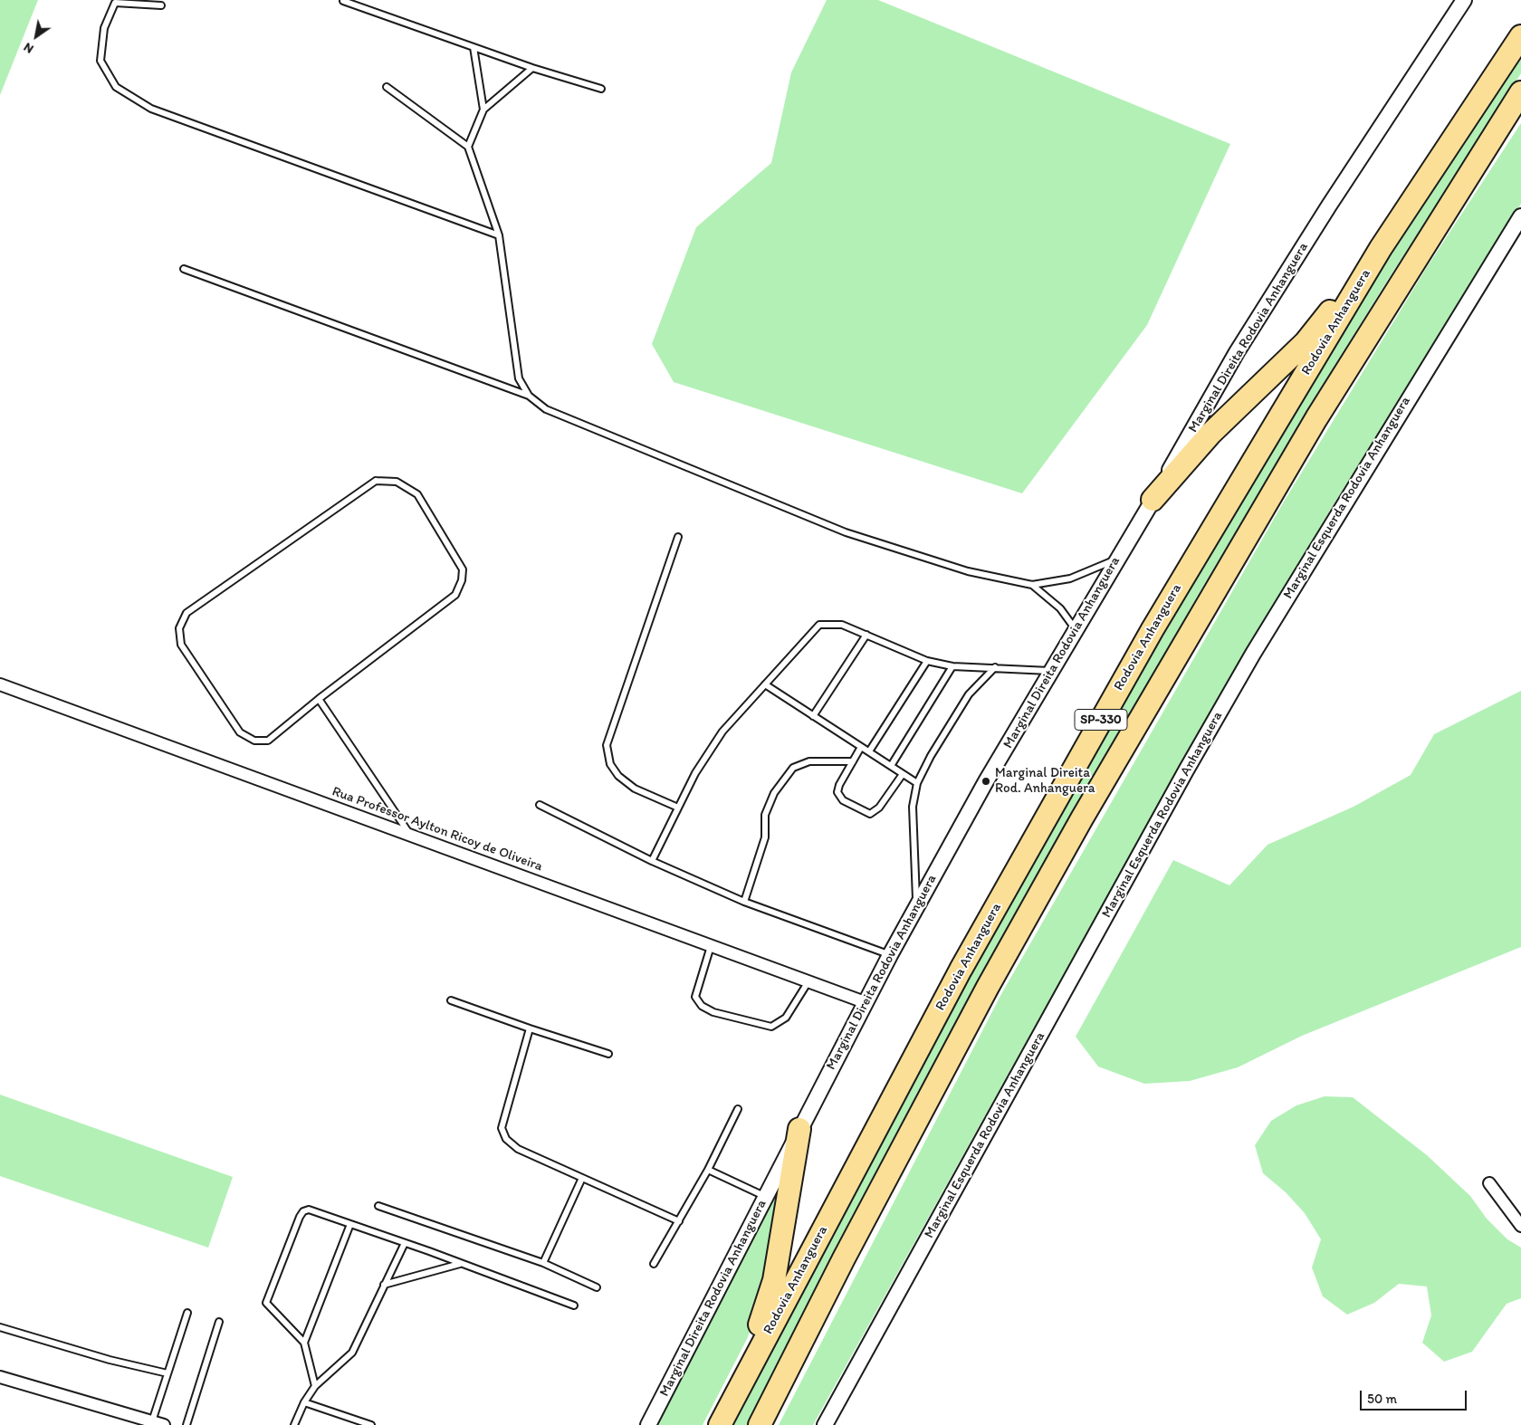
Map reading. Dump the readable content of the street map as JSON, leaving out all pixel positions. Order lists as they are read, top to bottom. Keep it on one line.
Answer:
{"streets":{"highway":["Rodovia Anhanguera","SP-330"],"street":["Marginal Direita Rodovia Anhanguera","Marginal Esquerda Rodovia Anhanguera","Rua Professor Aylton Ricoy de Oliveira"]},"crossings":[["Marginal Direita Rodovia Anhanguera","Rua Professor Aylton Ricoy de Oliveira"]],"places":["Marginal Direita Rod. Anhanguera"],"scale_bar":"50 m","north":"bottom left"}
